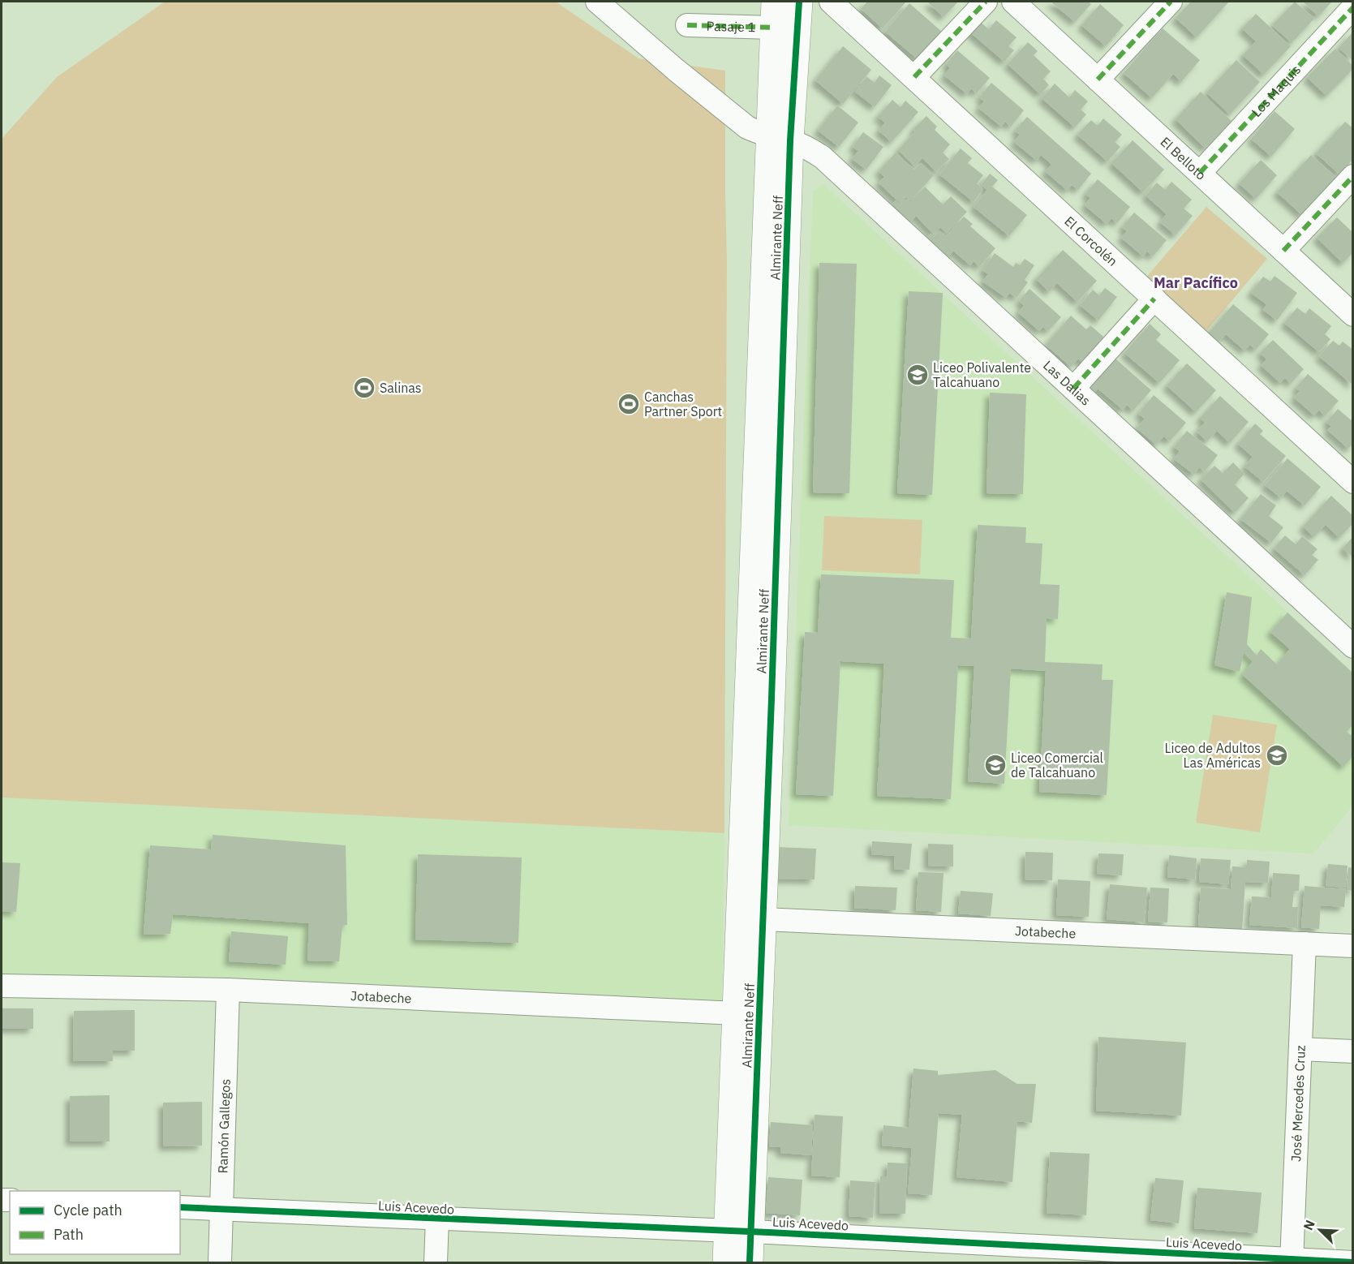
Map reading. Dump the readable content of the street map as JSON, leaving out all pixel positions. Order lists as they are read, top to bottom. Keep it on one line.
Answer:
{"streets":{"street":["Pasaje 1","Los Maquis","El Belloto","Almirante Neff","El Corcolén","Las Dalias","Jotabeche","José Mercedes Cruz","Ramón Gallegos","Luis Acevedo"]},"crossings":[["Pasaje 1","Almirante Neff"],["Los Maquis","El Belloto"],["Almirante Neff","Las Dalias"],["Almirante Neff","Jotabeche"],["Almirante Neff","Luis Acevedo"],["Jotabeche","José Mercedes Cruz"],["Jotabeche","Ramón Gallegos"],["José Mercedes Cruz","Luis Acevedo"],["Ramón Gallegos","Luis Acevedo"]],"districts":["Mar Pacífico"],"places":{"school or university":["Liceo Polivalente Talcahuano","Liceo de Adultos Las Américas","Liceo Comercial de Talcahuano"],"sports":["Salinas","Canchas Partner Sport"]},"legend":["Cycle path","Path"],"north":"top left"}
